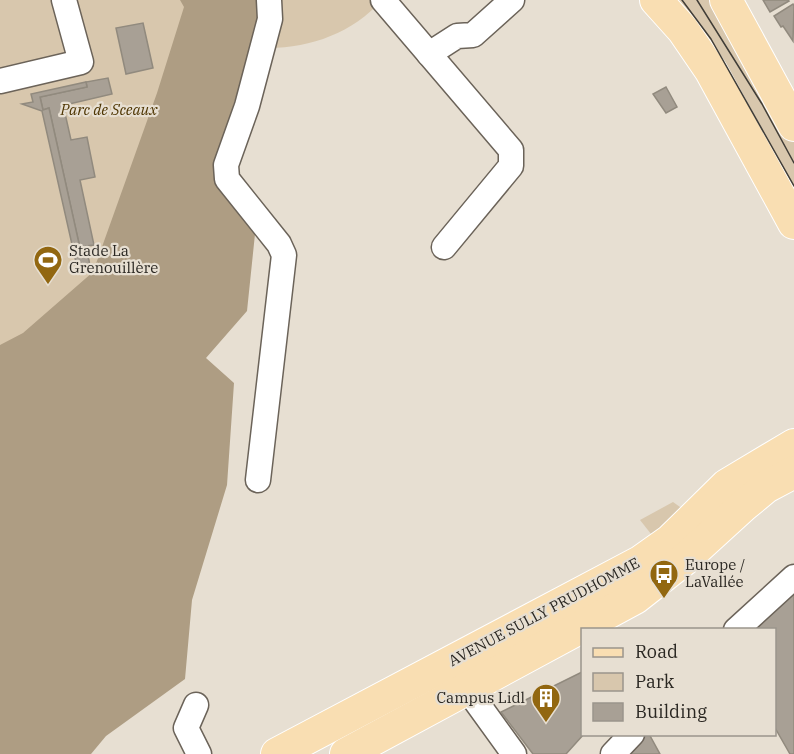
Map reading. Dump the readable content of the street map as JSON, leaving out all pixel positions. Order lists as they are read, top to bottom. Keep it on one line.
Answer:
{"streets":{"main road":["AVENUE SULLY PRUDHOMME"]},"parks":["Parc de Sceaux"],"places":{"sports":["Stade La Grenouillère"],"bus stop":["Europe / LaVallée"],"building":["Campus Lidl"]},"legend":["Road","Park","Building"]}
